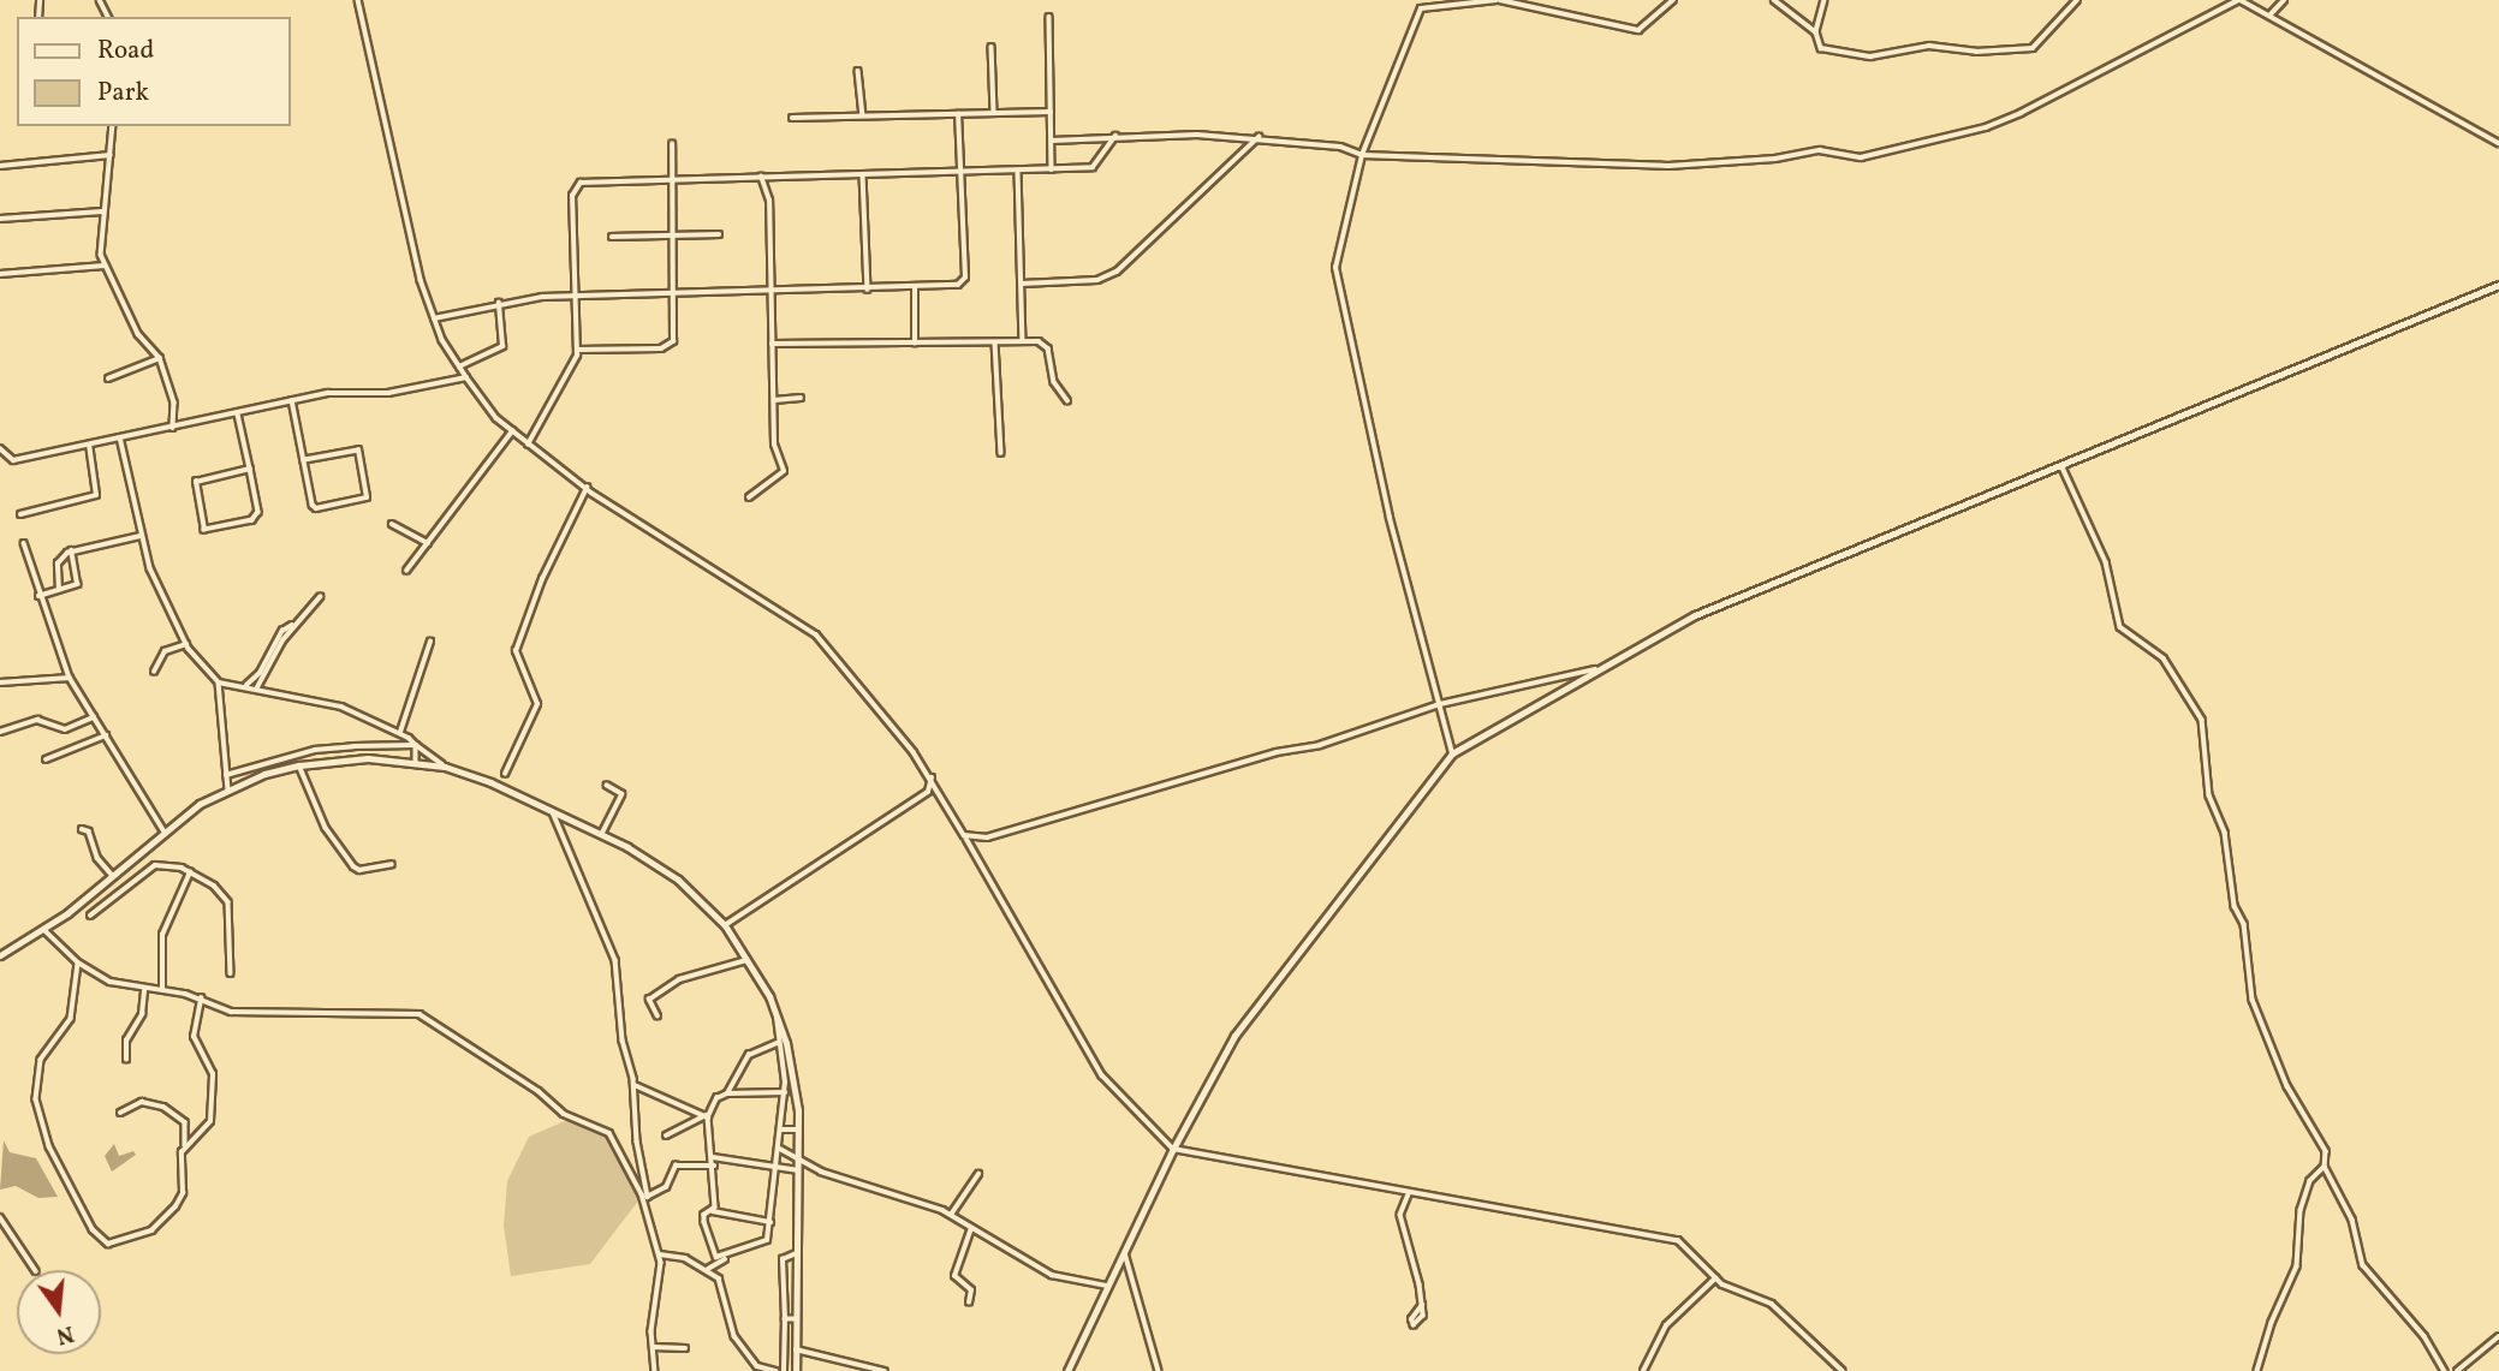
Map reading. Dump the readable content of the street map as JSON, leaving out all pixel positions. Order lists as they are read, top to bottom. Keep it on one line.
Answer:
{"legend":["Road","Park"],"north":"bottom"}
